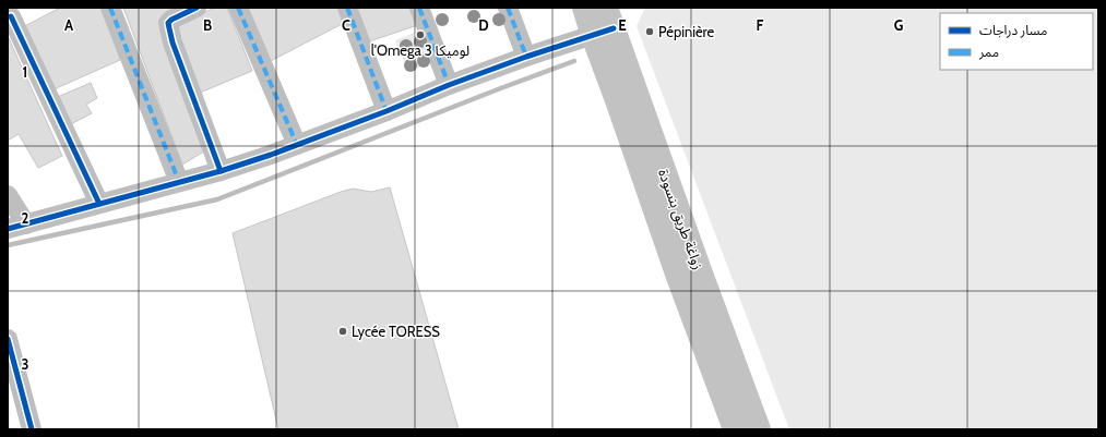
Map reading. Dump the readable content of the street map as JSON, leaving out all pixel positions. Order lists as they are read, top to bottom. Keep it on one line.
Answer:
{"streets":{"main road":["زواغة طريق بنسودة"]},"places":["Pépinière","l'Omega 3 لوميكا","Lycée TORESS"],"legend":["مسار دراجات","ممر"],"grid":{"columns":["A","B","C","D","E","F","G"],"rows":["1","2","3"]}}
